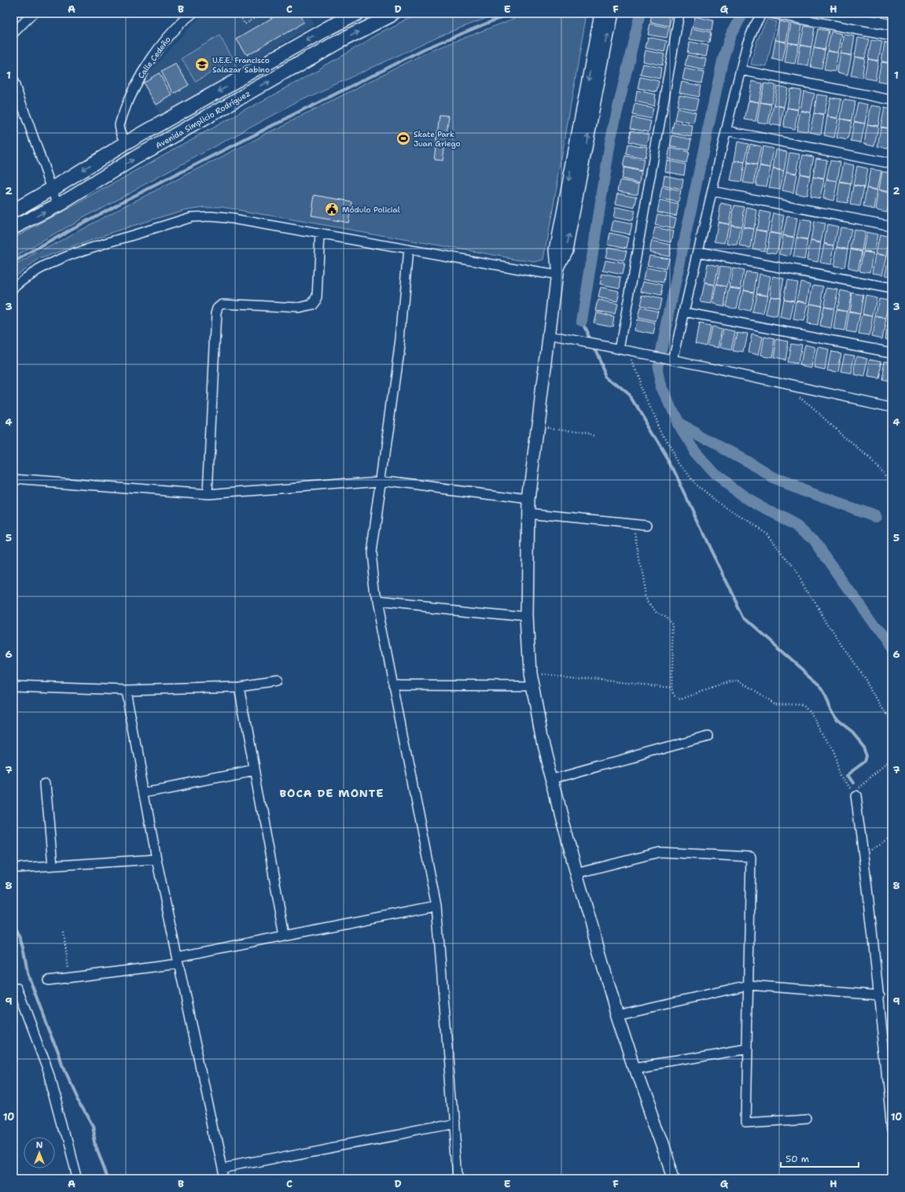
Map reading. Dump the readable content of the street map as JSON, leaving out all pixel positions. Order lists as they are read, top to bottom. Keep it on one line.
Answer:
{"streets":{"main road":["Avenida Simplicio Rodríguez"],"street":["Calle Cedeño"]},"districts":["BOCA DE MONTE"],"places":{"school or university":["U.E.E. Francisco Salazar Sabino"],"sports":["Skate Park Juan Griego"],"public building":["Módulo Policial"]},"scale_bar":"50 m","north":"top","grid":{"columns":["A","B","C","D","E","F","G","H"],"rows":["1","2","3","4","5","6","7","8","9","10"]}}
